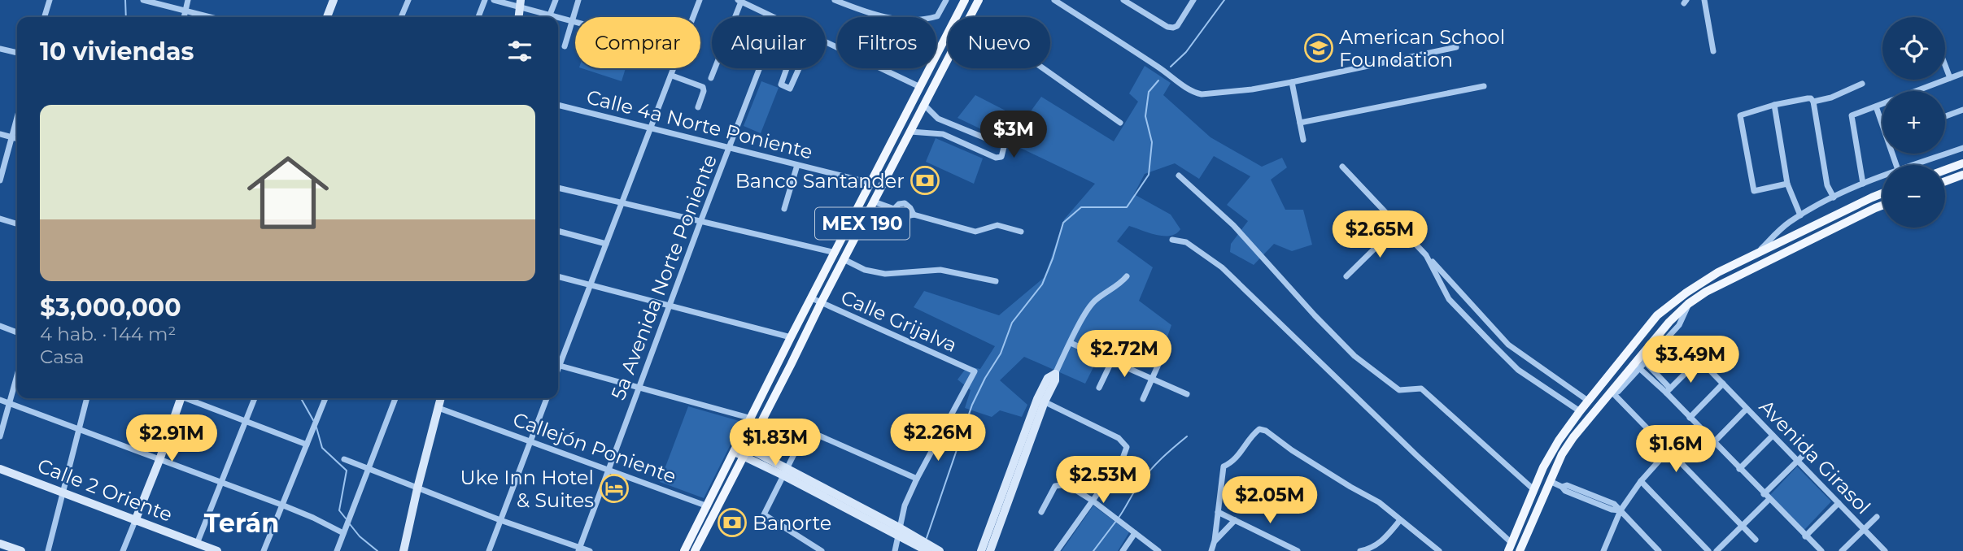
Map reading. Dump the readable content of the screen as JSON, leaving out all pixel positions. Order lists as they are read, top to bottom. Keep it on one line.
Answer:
{"streets":{"main road":["MEX 190"],"street":["Calle 4a Norte Poniente","5a Avenida Norte Poniente","Calle Grijalva","Callejón Poniente","Avenida Girasol","Calle 2 Oriente"]},"crossings":[["Calle 4a Norte Poniente","MEX 190"],["Calle 4a Norte Poniente","5a Avenida Norte Poniente"],["MEX 190","Calle Grijalva"],["MEX 190","Callejón Poniente"],["5a Avenida Norte Poniente","Callejón Poniente"]],"districts":["Terán"],"places":{"school or university":["American School Foundation"],"bank":["Banco Santander","Banorte"],"hotel":["Uke Inn Hotel & Suites"]},"page":{"map_buttons":["+","−"],"chip":["Comprar","Alquilar","Filtros","Nuevo"],"heading":"10 viviendas","list":[{"name":"$3,000,000","note":"4 hab. · 144 m² · Casa"}],"price":["$3M","$2.65M","$2.72M","$3.49M","$2.26M","$2.91M","$1.83M","$1.6M","$2.53M","$2.05M"]}}
